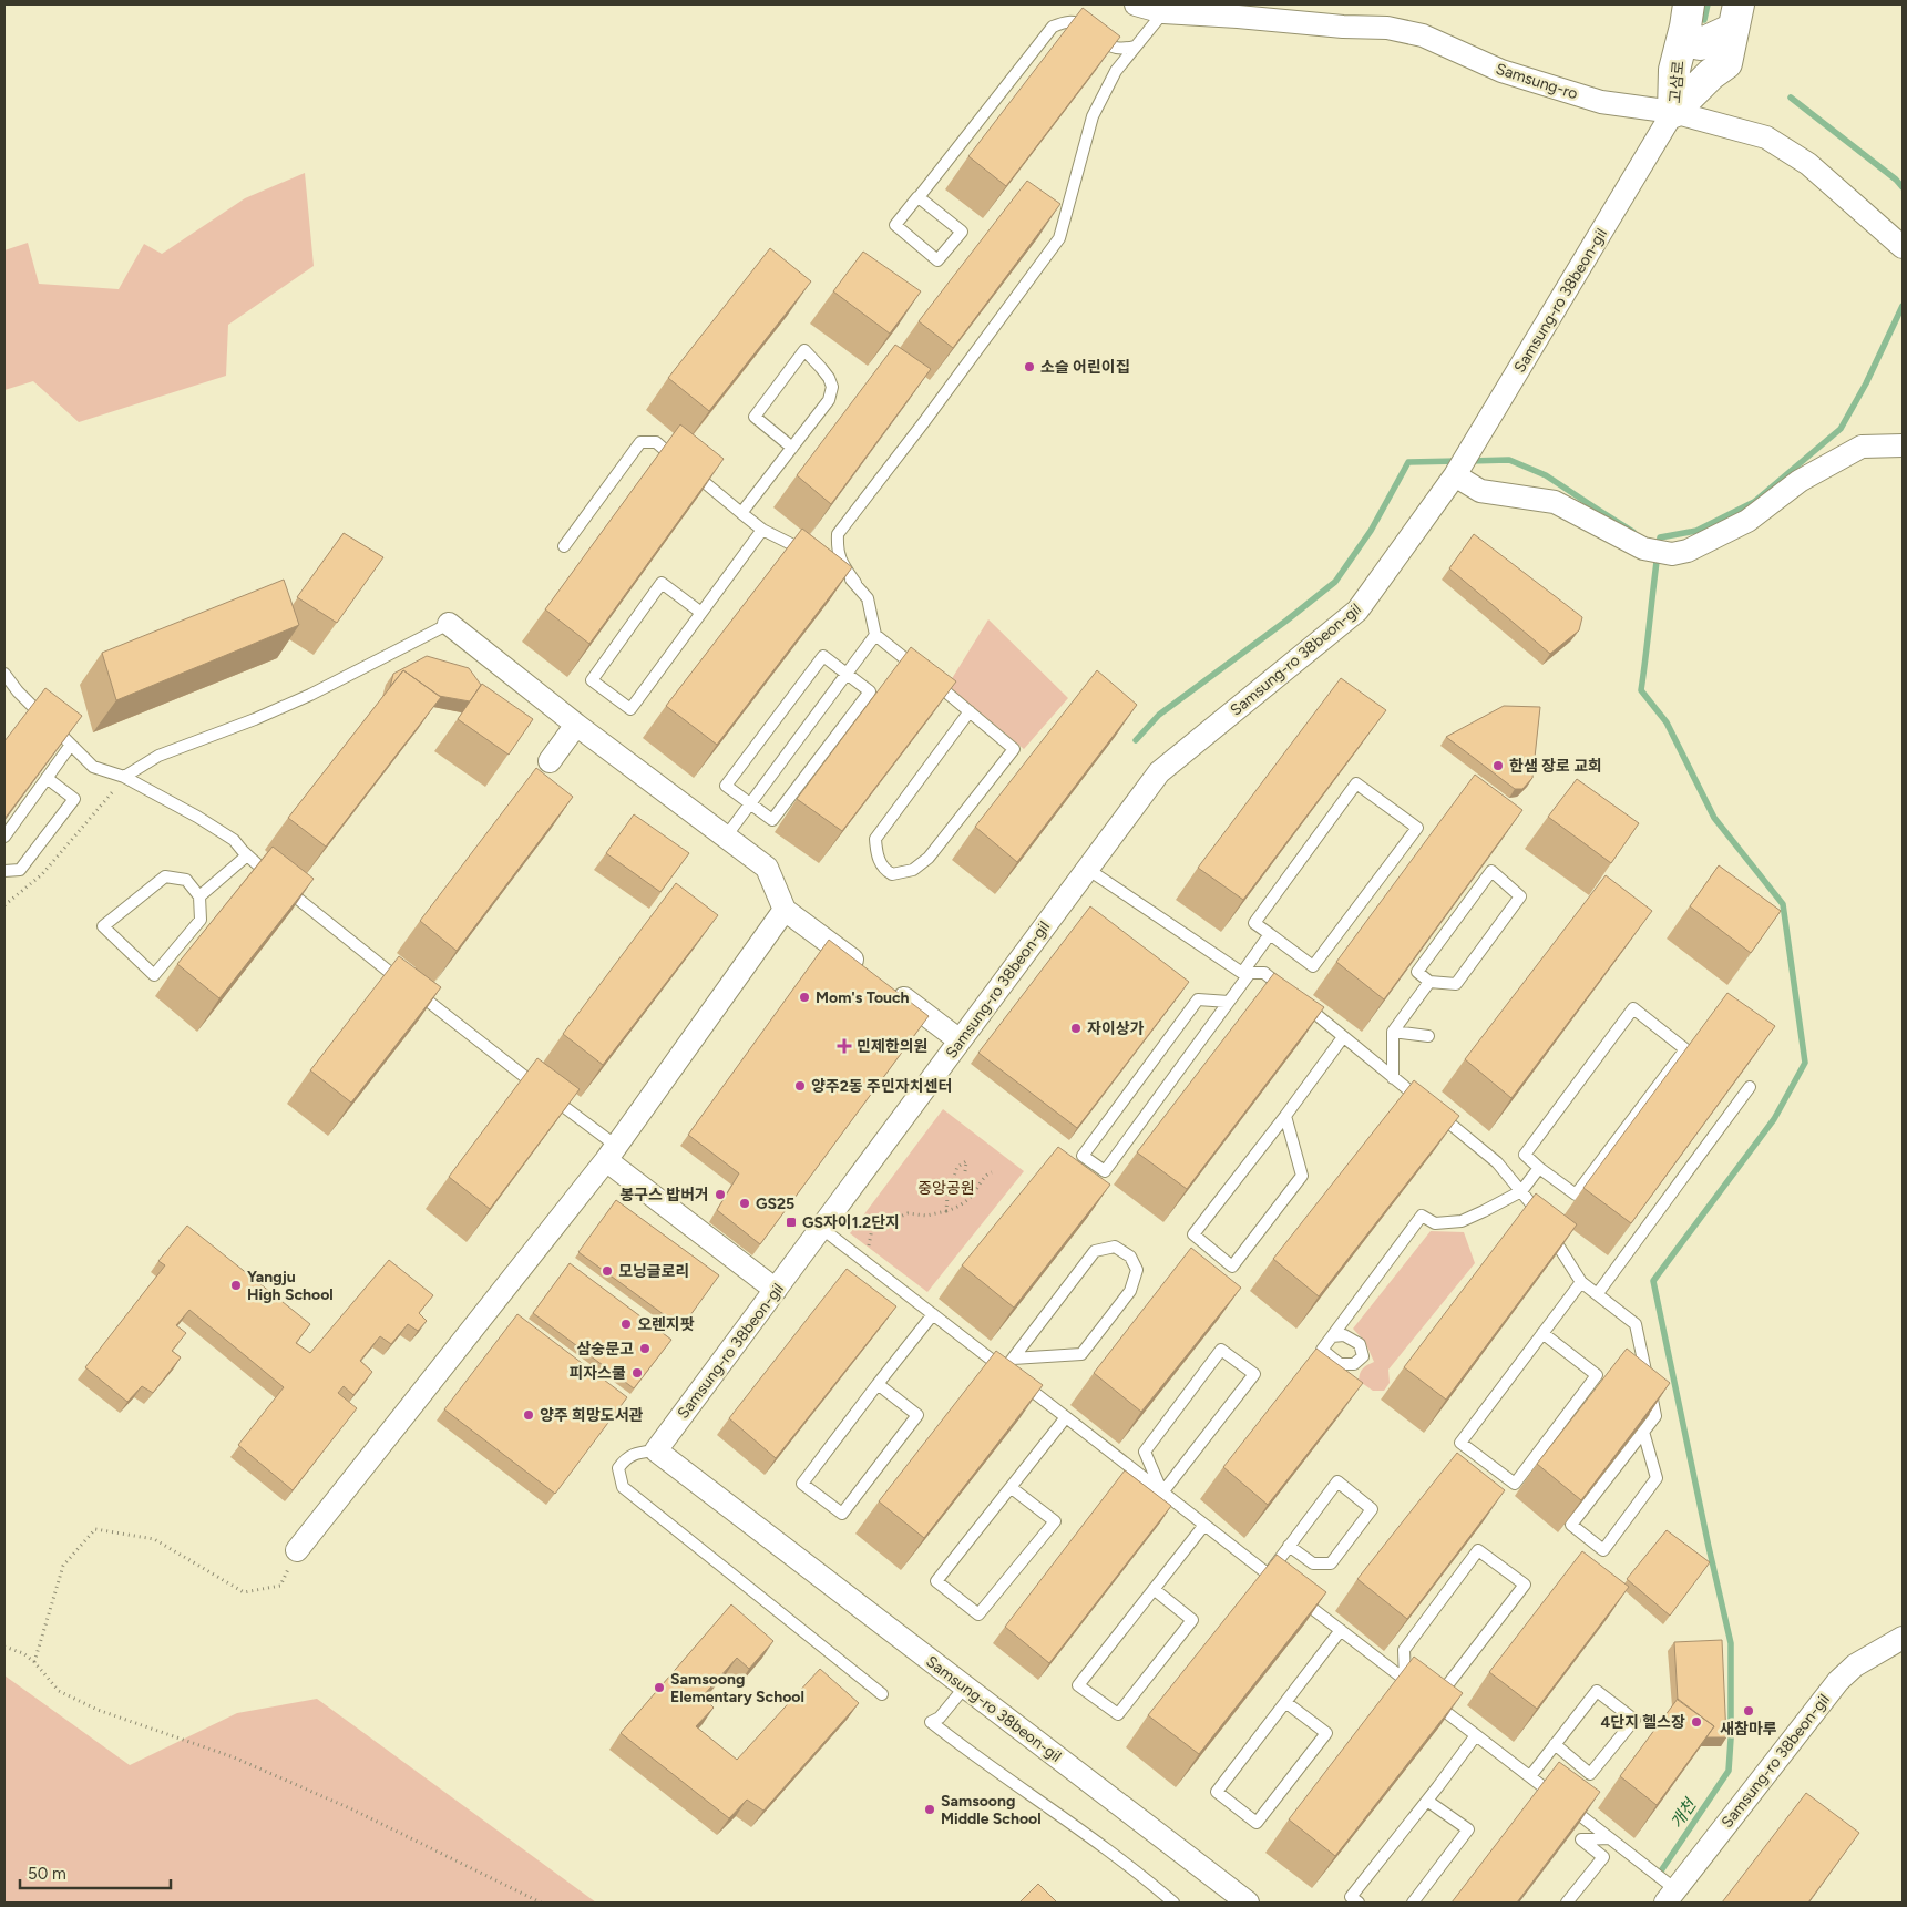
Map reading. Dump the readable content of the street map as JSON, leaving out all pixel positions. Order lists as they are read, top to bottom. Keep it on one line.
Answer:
{"streets":{"street":["Samsung-ro","고삼로","Samsung-ro 38beon-gil"]},"crossings":[["Samsung-ro","고삼로"],["Samsung-ro","Samsung-ro 38beon-gil"],["고삼로","Samsung-ro 38beon-gil"]],"water":["개천"],"parks":["중앙공원"],"places":{"other":["소슬 어린이집","한샘 장로 교회","Mom's Touch","자이상가","양주2동 주민자치센터","봉구스 밥버거","GS25","모닝글로리","Yangju High School","오렌지팟","삼숭문고","피자스쿨","양주 희망도서관","Samsoong Elementary School","새참마루","4단지 헬스장","Samsoong Middle School"],"health":["민제한의원"],"transit":["GS자이1.2단지"]},"scale_bar":"50 m"}
